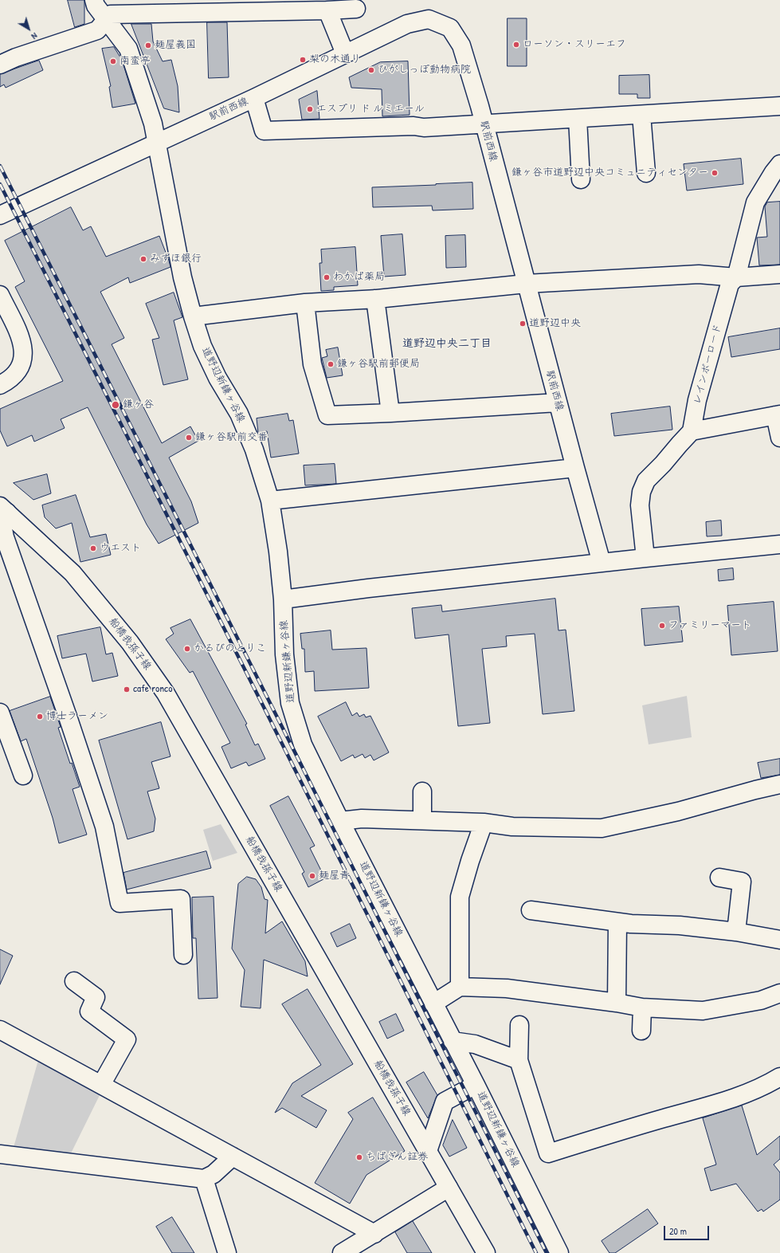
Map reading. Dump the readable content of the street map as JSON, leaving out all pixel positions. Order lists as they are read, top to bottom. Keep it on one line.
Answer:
{"streets":{"street":["駅前西線","レインボーロード","道野辺新鎌ヶ谷線","船橋我孫子線"]},"crossings":[["駅前西線","道野辺新鎌ヶ谷線"]],"districts":["道野辺中央二丁目"],"places":["ローソン・スリーエフ","麺屋義国","梨の木通り","南蛮亭","ひがしっぽ動物病院","エスプリ ド ルミエール","鎌ヶ谷市道野辺中央コミュニティセンター","みずほ銀行","わかば薬局","道野辺中央","鎌ヶ谷駅前郵便局","鎌ヶ谷","鎌ヶ谷駅前交番","ウエスト","ファミリーマート","かるびのとりこ","cafe ronco","博士ラーメン","麺屋青","ちばぎん証券"],"scale_bar":"20 m","north":"bottom right"}
